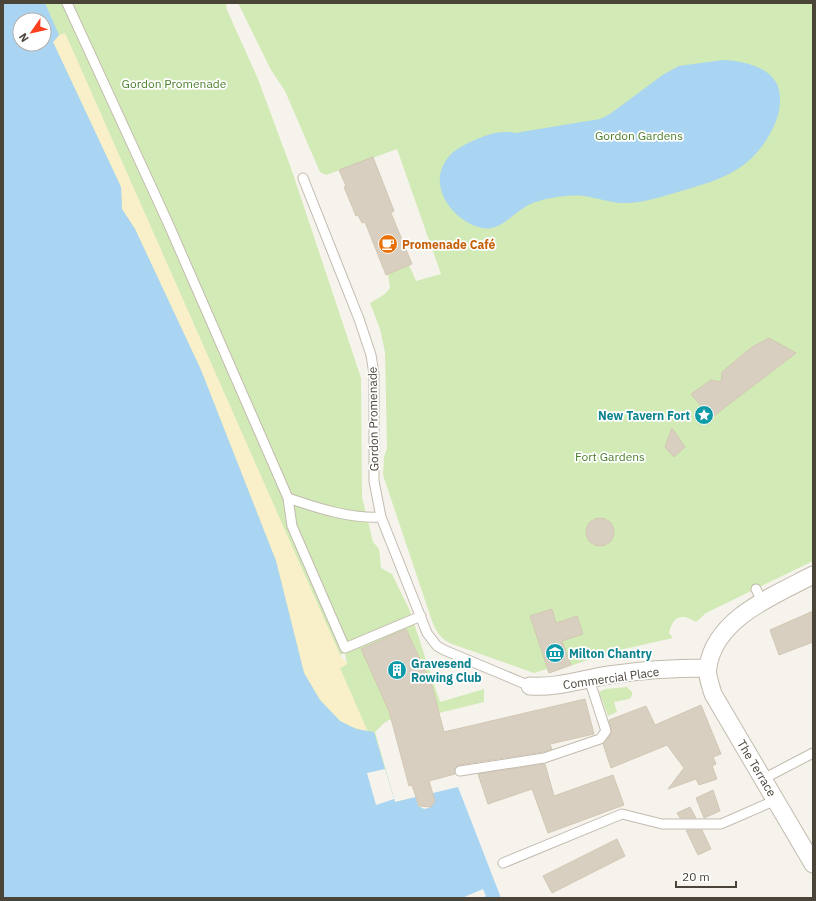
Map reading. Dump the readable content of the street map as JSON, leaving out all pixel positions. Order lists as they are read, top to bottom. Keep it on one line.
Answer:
{"streets":{"street":["Commercial Place","The Terrace"],"lane":["Gordon Promenade"]},"crossings":[["Gordon Promenade","Commercial Place"],["Commercial Place","The Terrace"]],"parks":["Gordon Promenade","Gordon Gardens","Fort Gardens"],"places":{"cafe":["Promenade Café"],"place":["New Tavern Fort"],"museum":["Milton Chantry"],"building":["Gravesend Rowing Club"]},"scale_bar":"20 m","north":"bottom left"}
